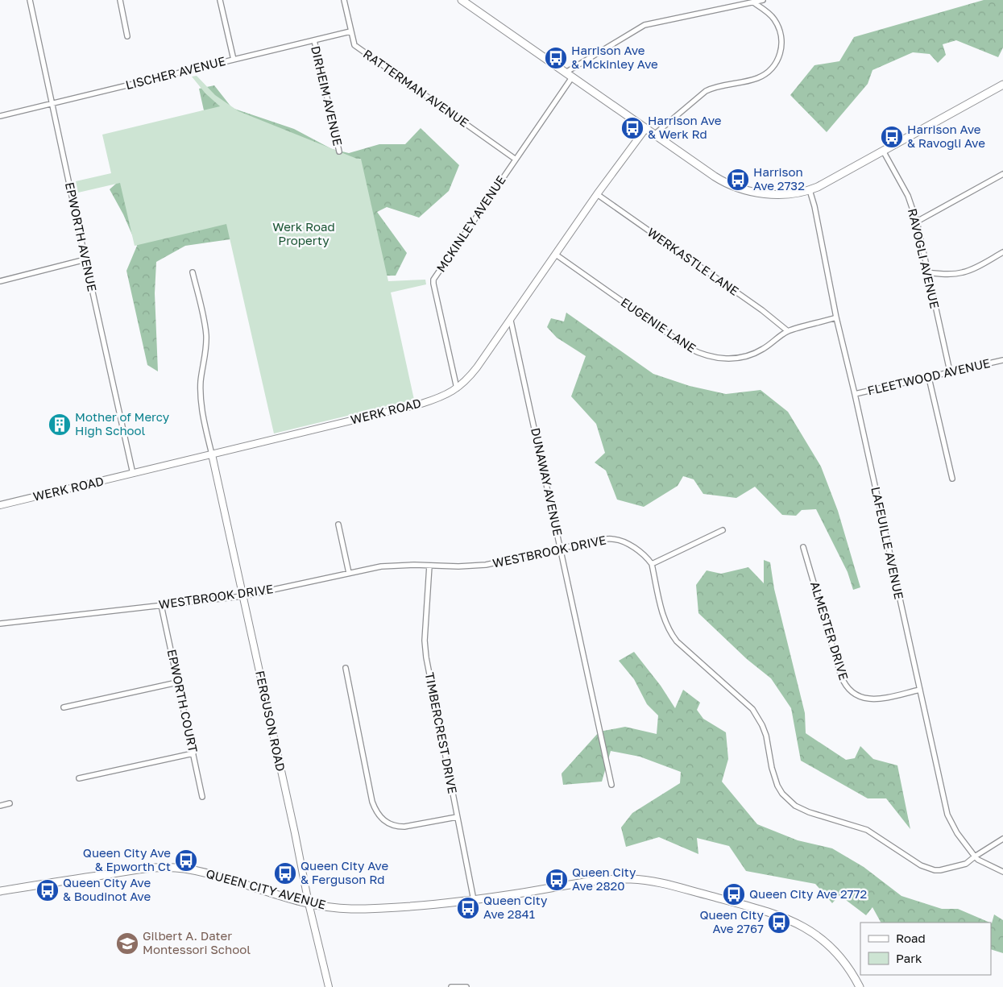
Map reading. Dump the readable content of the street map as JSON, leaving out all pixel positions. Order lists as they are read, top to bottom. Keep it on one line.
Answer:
{"streets":{"main road":["QUEEN CITY AVENUE"],"street":["LISCHER AVENUE","RATTERMAN AVENUE","DIRHEIM AVENUE","MCKINLEY AVENUE","EPWORTH AVENUE","RAVOGLI AVENUE","WERKASTLE LANE","EUGENIE LANE","FLEETWOOD AVENUE","WERK ROAD","DUNAWAY AVENUE","LAFEUILLE AVENUE","WESTBROOK DRIVE","ALMESTER DRIVE","EPWORTH COURT","FERGUSON ROAD","TIMBERCREST DRIVE"]},"crossings":[["LISCHER AVENUE","RATTERMAN AVENUE"],["LISCHER AVENUE","DIRHEIM AVENUE"],["LISCHER AVENUE","EPWORTH AVENUE"],["RATTERMAN AVENUE","MCKINLEY AVENUE"],["MCKINLEY AVENUE","WERK ROAD"],["EPWORTH AVENUE","WERK ROAD"],["RAVOGLI AVENUE","FLEETWOOD AVENUE"],["WERKASTLE LANE","EUGENIE LANE"],["WERKASTLE LANE","WERK ROAD"],["EUGENIE LANE","WERK ROAD"],["EUGENIE LANE","LAFEUILLE AVENUE"],["FLEETWOOD AVENUE","LAFEUILLE AVENUE"],["WERK ROAD","DUNAWAY AVENUE"],["WERK ROAD","FERGUSON ROAD"],["DUNAWAY AVENUE","WESTBROOK DRIVE"],["LAFEUILLE AVENUE","ALMESTER DRIVE"],["WESTBROOK DRIVE","EPWORTH COURT"],["WESTBROOK DRIVE","FERGUSON ROAD"],["WESTBROOK DRIVE","TIMBERCREST DRIVE"],["FERGUSON ROAD","QUEEN CITY AVENUE"],["TIMBERCREST DRIVE","QUEEN CITY AVENUE"]],"parks":["Werk Road Property"],"places":{"bus stop":["Harrison Ave & Mckinley Ave","Harrison Ave & Werk Rd","Harrison Ave & Ravogli Ave","Harrison Ave 2732","Queen City Ave & Epworth Ct","Queen City Ave & Ferguson Rd","Queen City Ave 2820","Queen City Ave & Boudinot Ave","Queen City Ave 2772","Queen City Ave 2841","Queen City Ave 2767"],"building":["Mother of Mercy High School"],"school or university":["Gilbert A. Dater Montessori School"]},"legend":["Road","Park"]}
